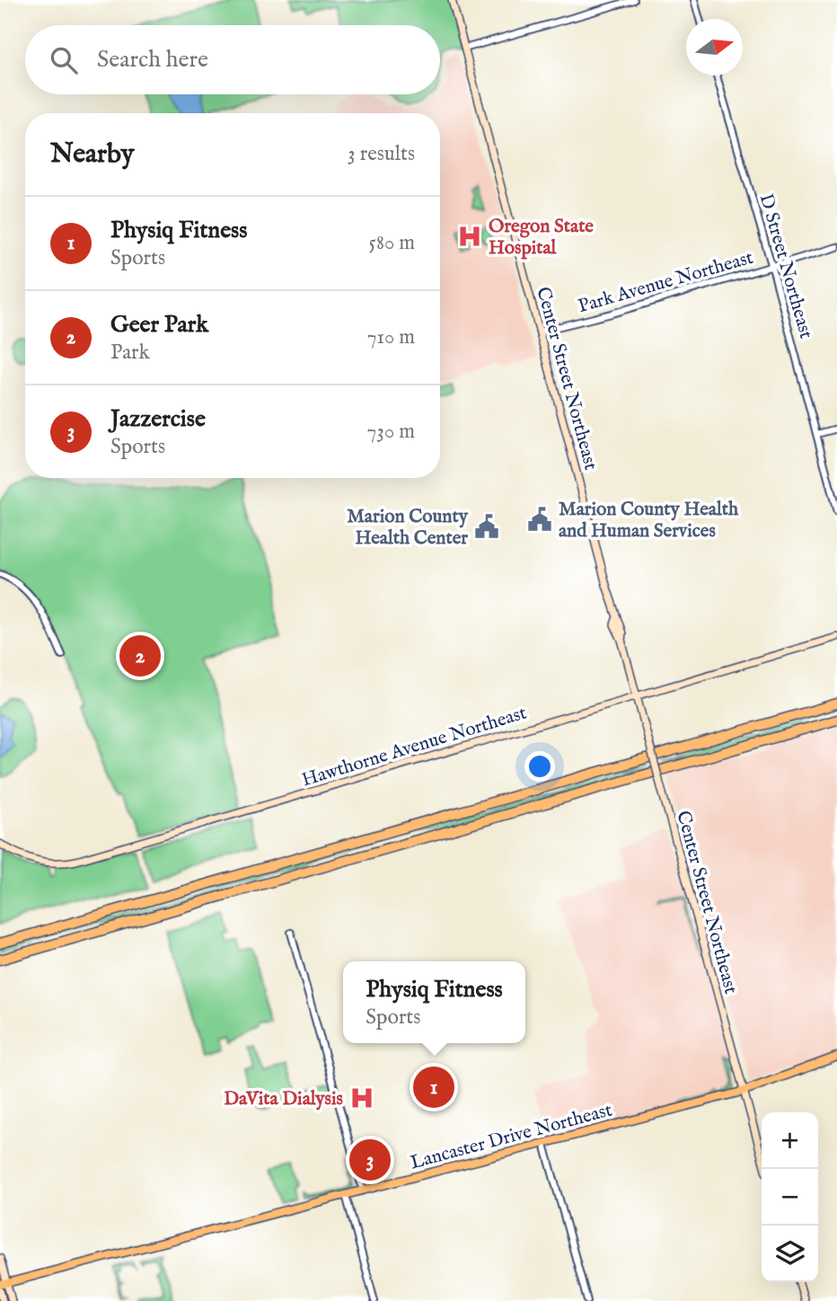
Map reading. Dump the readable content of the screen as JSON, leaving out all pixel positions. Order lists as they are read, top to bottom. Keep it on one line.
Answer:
{"streets":{"main road":["Center Street Northeast","Hawthorne Avenue Northeast","Lancaster Drive Northeast"],"street":["D Street Northeast","Park Avenue Northeast"]},"crossings":[["D Street Northeast","Park Avenue Northeast"],["Park Avenue Northeast","Center Street Northeast"],["Center Street Northeast","Hawthorne Avenue Northeast"],["Center Street Northeast","Lancaster Drive Northeast"]],"places":{"hospital":["Oregon State Hospital","DaVita Dialysis"],"public building":["Marion County Health and Human Services","Marion County Health Center"]},"north":"right","page":{"search":"Search here","heading":["Nearby","3 results"],"list":[{"mark":"1","name":"Physiq Fitness","note":"Sports","value":"580 m"},{"mark":"2","name":"Geer Park","note":"Park","value":"710 m"},{"mark":"3","name":"Jazzercise","note":"Sports","value":"730 m"}],"pins":["2","1","3"],"popup":["Physiq Fitness","Sports"],"map_buttons":["+","−"]}}
